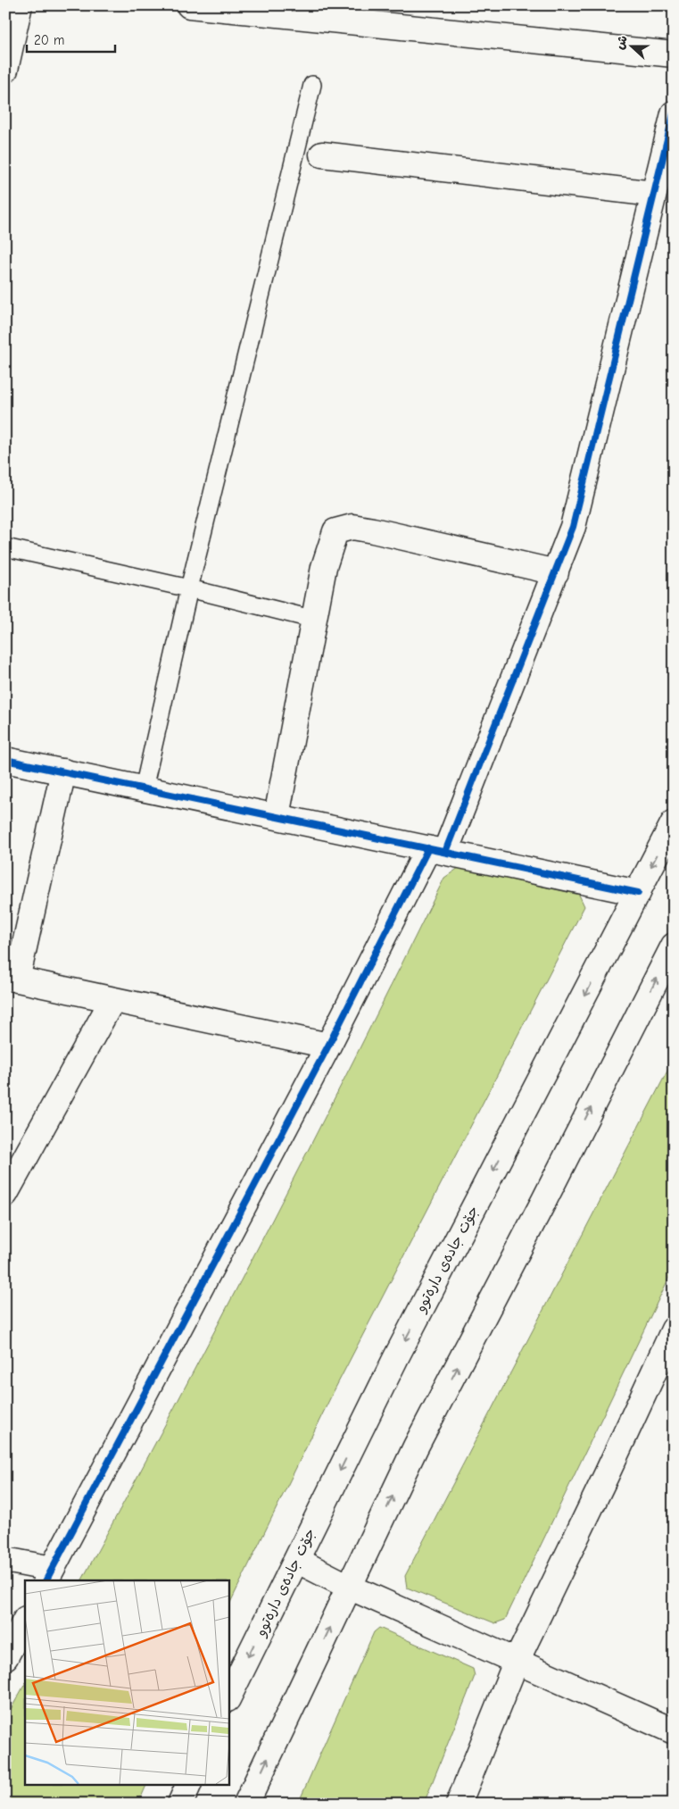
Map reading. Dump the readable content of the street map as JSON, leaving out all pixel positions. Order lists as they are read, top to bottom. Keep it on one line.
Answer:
{"streets":{"street":["جۆت جادەی دارەتوو"]},"scale_bar":"20 m","north":"left"}
